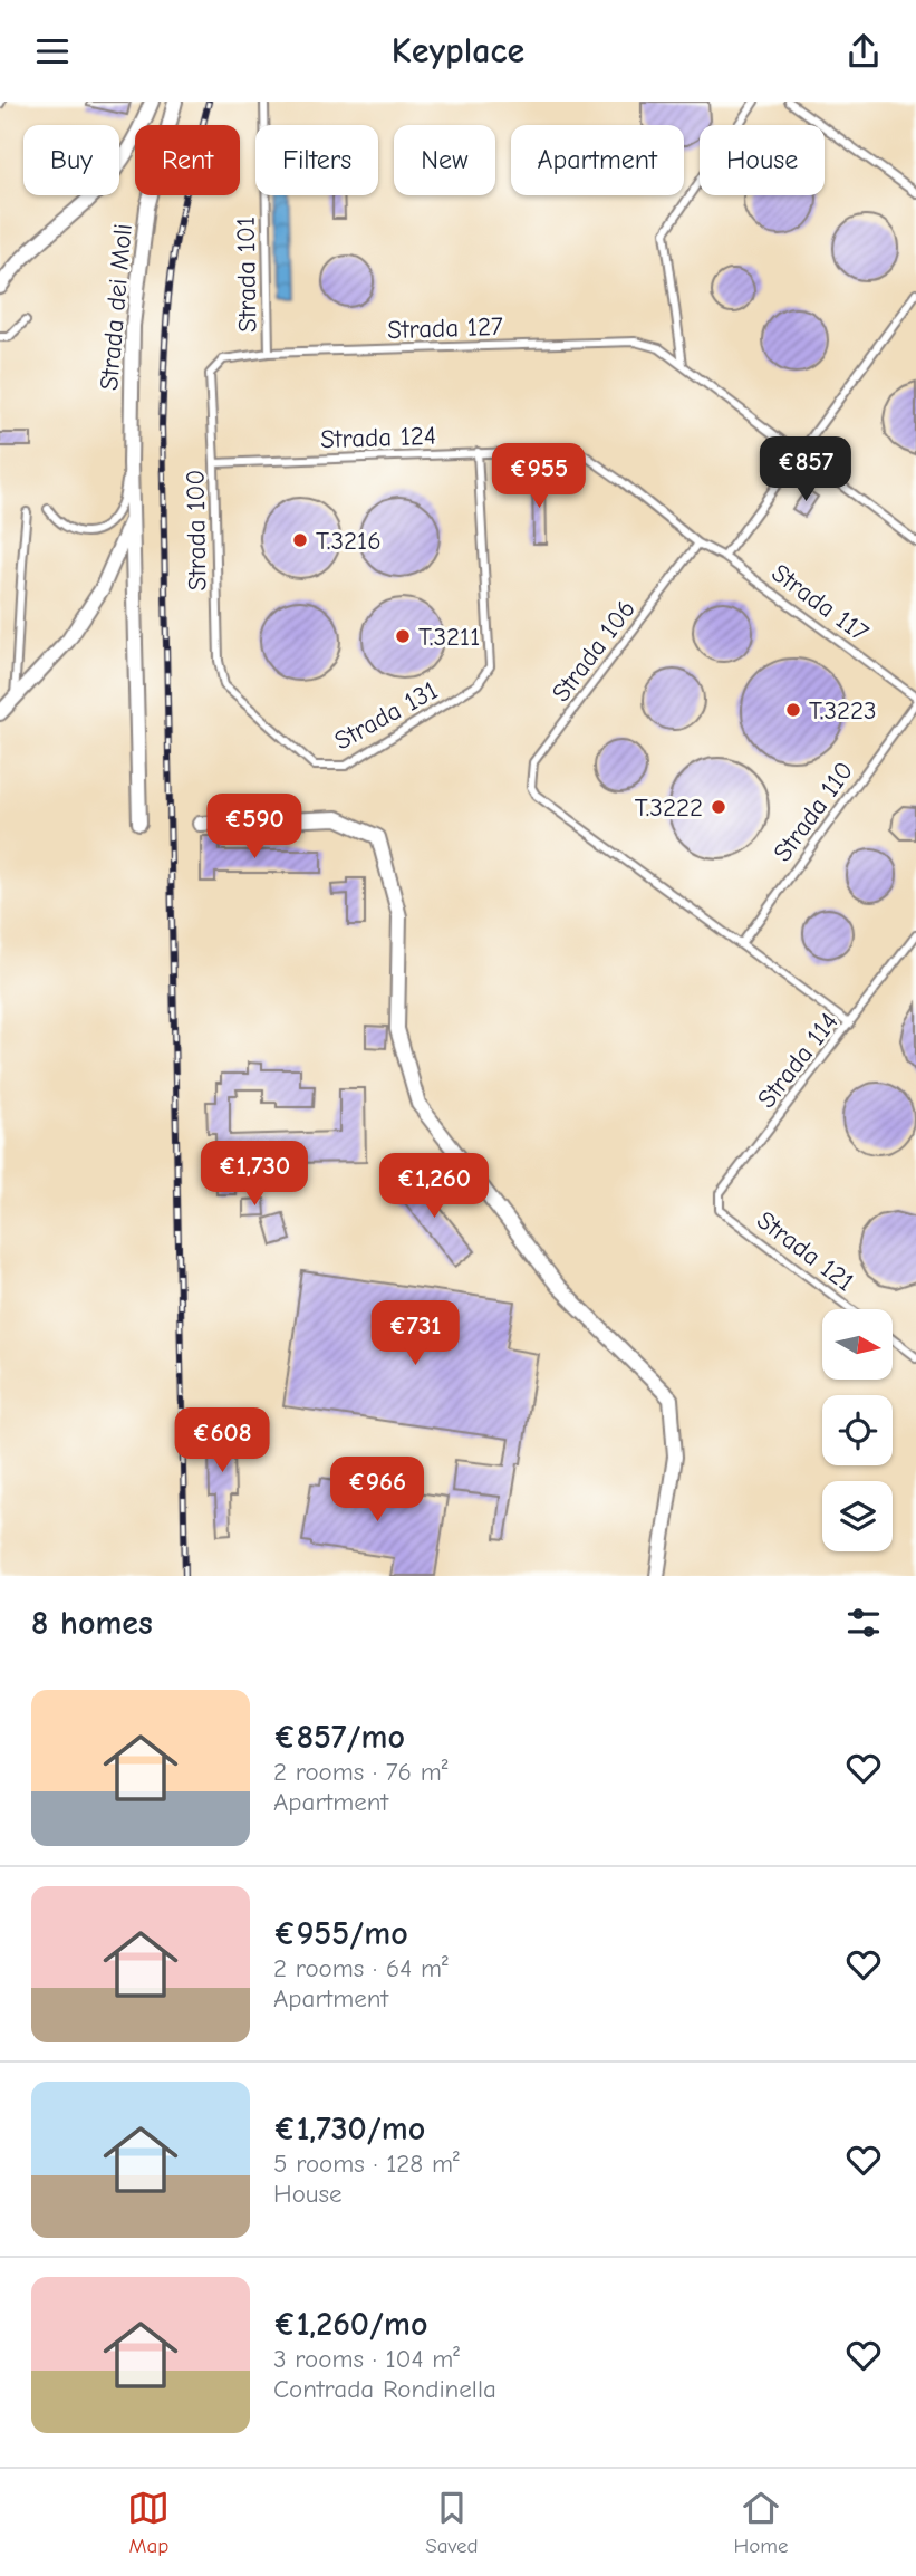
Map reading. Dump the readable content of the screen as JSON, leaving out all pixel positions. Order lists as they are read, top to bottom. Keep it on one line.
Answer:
{"streets":{"street":["Strada dei Moli"],"lane":["Strada 101","Strada 127","Strada 124","Strada 100","Strada 117","Strada 106","Strada 131","Strada 110","Strada 114","Strada 121"]},"crossings":[["Strada 101","Strada 127"],["Strada 127","Strada 100"],["Strada 124","Strada 100"],["Strada 124","Strada 117"],["Strada 124","Strada 106"],["Strada 124","Strada 131"],["Strada 100","Strada 131"],["Strada 117","Strada 106"],["Strada 117","Strada 110"],["Strada 106","Strada 110"],["Strada 114","Strada 121"]],"places":["T.3216","T.3211","T.3223","T.3222"],"north":"right","page":{"header":"Keyplace","chip":["Buy","Rent","Filters","New","Apartment","House"],"price":["€857","€955","€590","€1,730","€1,260","€731","€608","€966"],"heading":"8 homes","list":[{"name":"€857/mo","note":"2 rooms · 76 m² · Apartment"},{"name":"€955/mo","note":"2 rooms · 64 m² · Apartment"},{"name":"€1,730/mo","note":"5 rooms · 128 m² · House"},{"name":"€1,260/mo","note":"3 rooms · 104 m² · Contrada Rondinella"}],"tabs":["Map","Saved","Home"]}}
